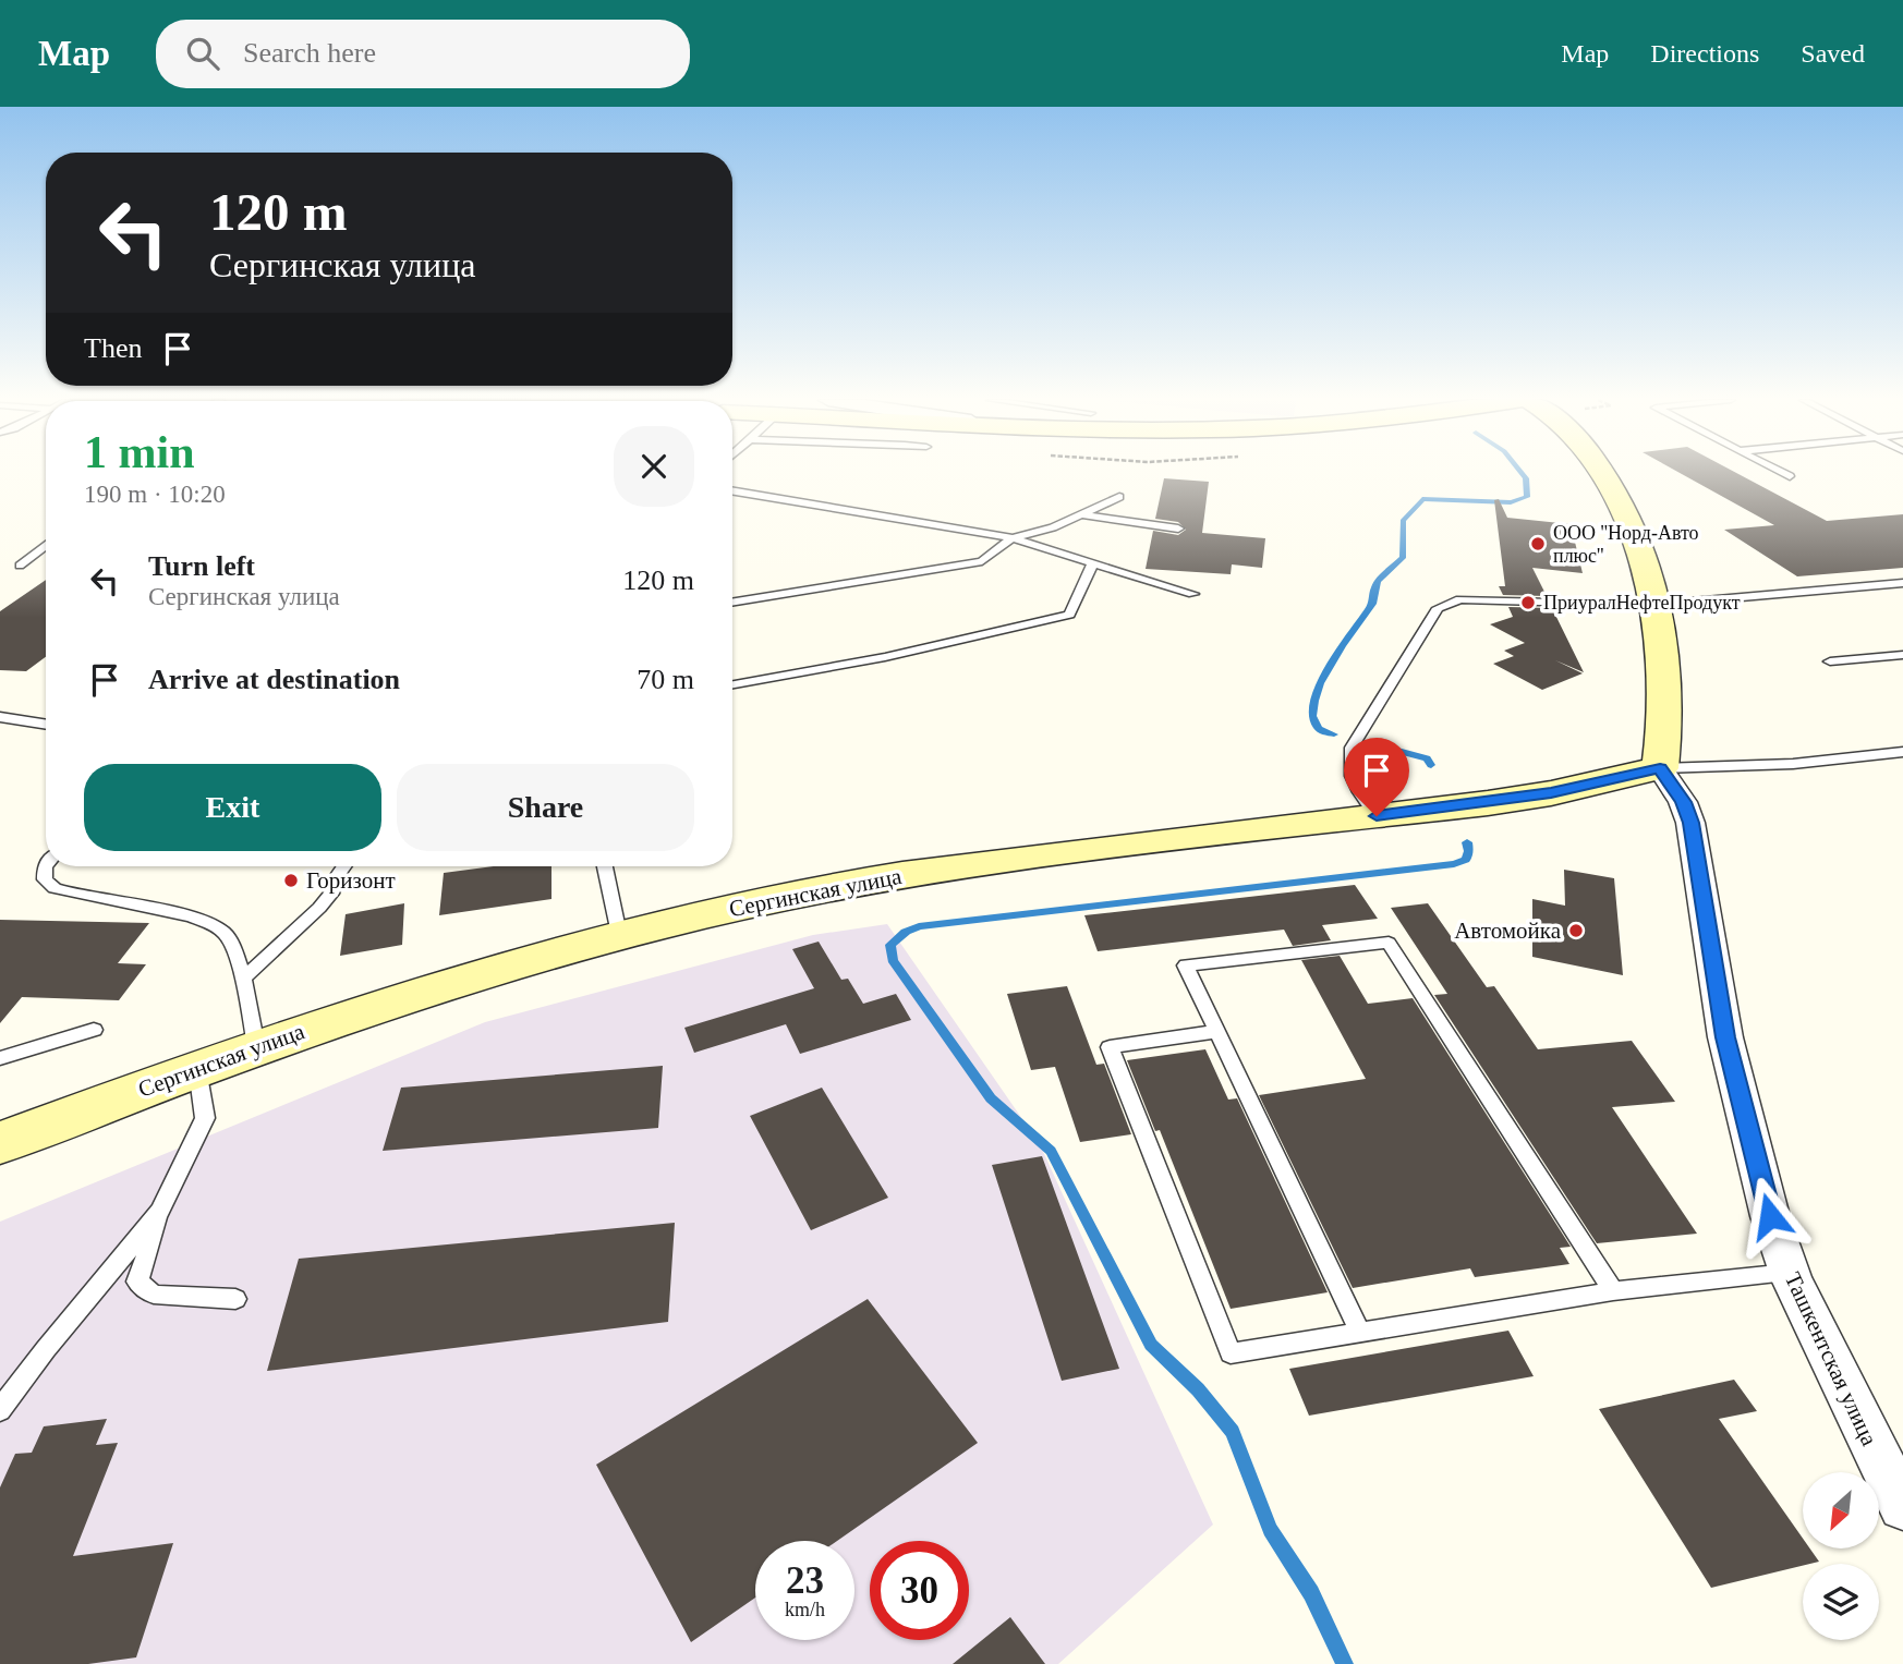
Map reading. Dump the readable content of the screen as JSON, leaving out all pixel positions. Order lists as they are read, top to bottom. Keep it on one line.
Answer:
{"streets":{"main road":["Сергинская улица"],"street":["Ташкентская улица"]},"crossings":[["Сергинская улица","Ташкентская улица"]],"places":["ООО ''Норд-Авто плюс''","ПриуралНефтеПродукт","Горизонт","Автомойка"],"north":"bottom left","page":{"header":"Map","search":"Search here","nav":["Map","Directions","Saved"],"turn":["120 m","Сергинская улица"],"then":"Then","heading":["1 min","190 m · 10:20"],"list":[{"name":"Turn left","note":"Сергинская улица","value":"120 m"},{"name":"Arrive at destination","value":"70 m"}],"buttons":["Exit","Share"],"speed":"23 km/h","limit":"30"}}
